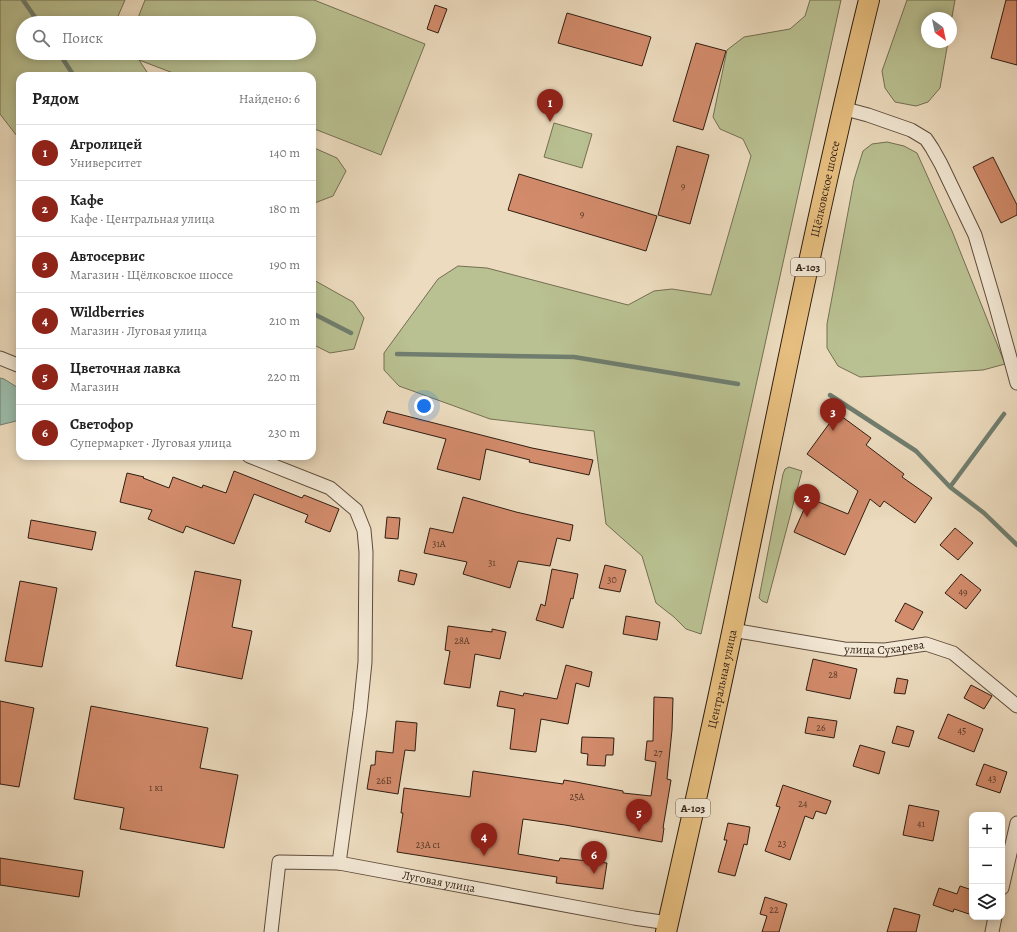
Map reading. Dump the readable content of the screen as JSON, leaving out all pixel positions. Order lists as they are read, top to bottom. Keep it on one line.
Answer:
{"streets":{"main road":["Щёлковское шоссе","А-103","Центральная улица"],"street":["улица Сухарева","Луговая улица"]},"crossings":[["Щёлковское шоссе","Центральная улица"],["улица Сухарева","Центральная улица"],["Центральная улица","Луговая улица"]],"house_numbers":["9","9","31А","31","30","49","28А","28","26","45","27","43","26Б","1 к1","25А","24","41","23","23А с1","22"],"north":"bottom right","page":{"search":"Поиск","heading":["Рядом","Найдено: 6"],"pins":["1","3","2","5","4","6"],"list":[{"mark":"1","name":"Агролицей","note":"Университет","value":"140 m"},{"mark":"2","name":"Кафе","note":"Кафе · Центральная улица","value":"180 m"},{"mark":"3","name":"Автосервис","note":"Магазин · Щёлковское шоссе","value":"190 m"},{"mark":"4","name":"Wildberries","note":"Магазин · Луговая улица","value":"210 m"},{"mark":"5","name":"Цветочная лавка","note":"Магазин","value":"220 m"},{"mark":"6","name":"Светофор","note":"Супермаркет · Луговая улица","value":"230 m"}],"map_buttons":["+","−"]}}
